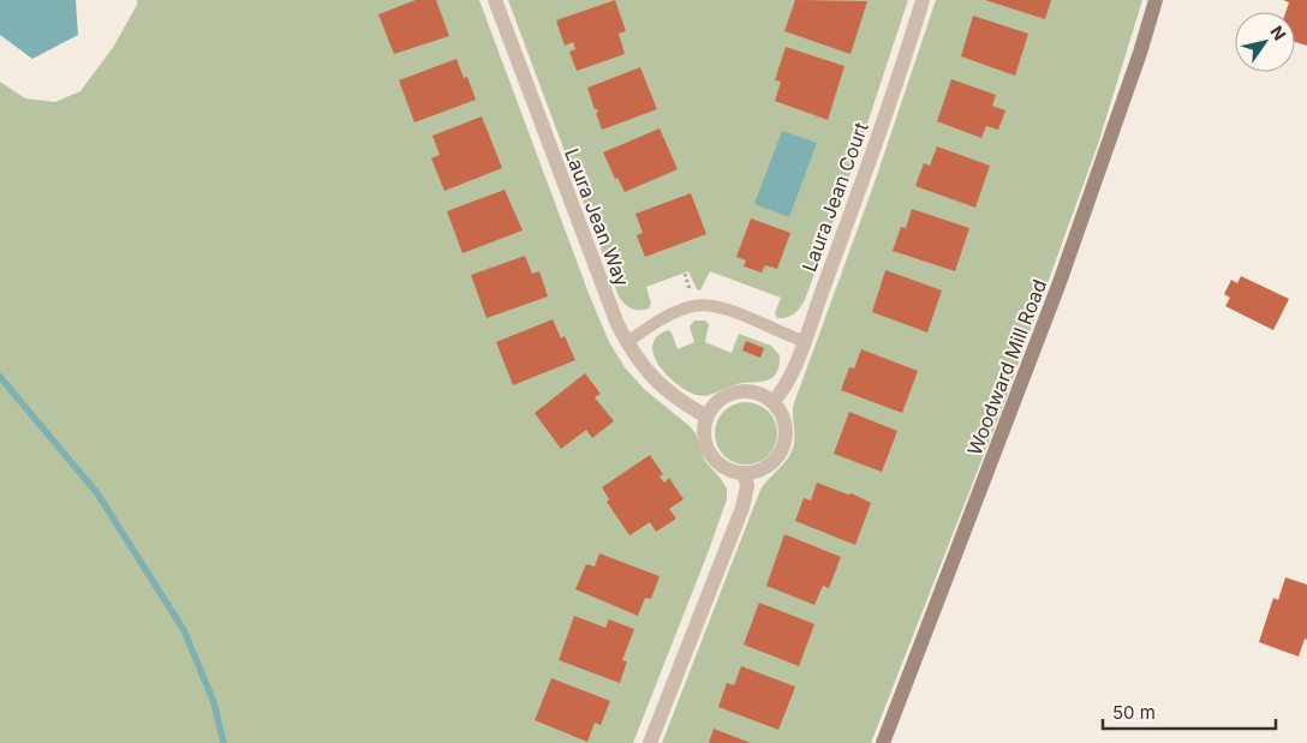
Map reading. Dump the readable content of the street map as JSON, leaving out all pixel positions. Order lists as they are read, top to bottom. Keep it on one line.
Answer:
{"streets":{"street":["Laura Jean Court","Laura Jean Way","Woodward Mill Road"]},"crossings":[["Laura Jean Court","Laura Jean Way"]],"scale_bar":"50 m","north":"top right"}
